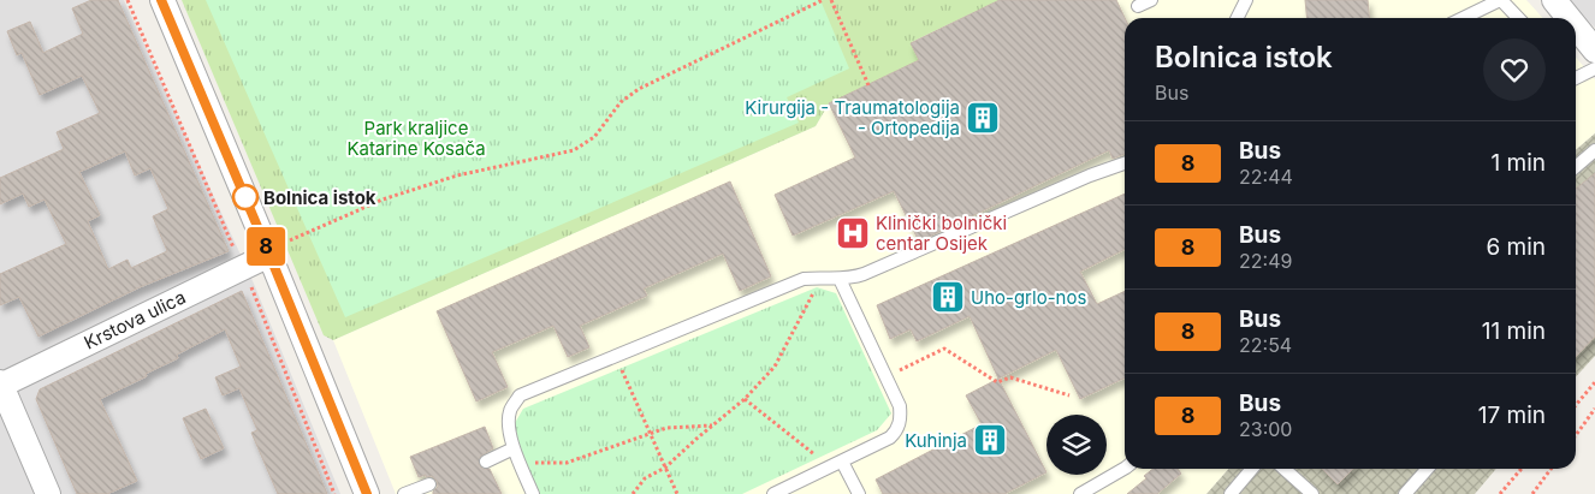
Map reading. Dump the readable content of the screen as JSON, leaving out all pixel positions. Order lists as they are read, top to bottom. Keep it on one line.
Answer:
{"streets":{"street":["Krstova ulica"]},"parks":["Park kraljice Katarine Kosača"],"places":{"building":["Kirurgija - Traumatologija - Ortopedija","Uho-grlo-nos","Kuhinja"],"other":["Bolnica istok"],"hospital":["Klinički bolnički centar Osijek"]},"lines":["bus line 8"],"page":{"on_map":"8","heading":["Bolnica istok","Bus"],"list":[{"mark":"8","name":"Bus","note":"22:44","value":"1 min"},{"mark":"8","name":"Bus","note":"22:49","value":"6 min"},{"mark":"8","name":"Bus","note":"22:54","value":"11 min"},{"mark":"8","name":"Bus","note":"23:00","value":"17 min"}]}}
